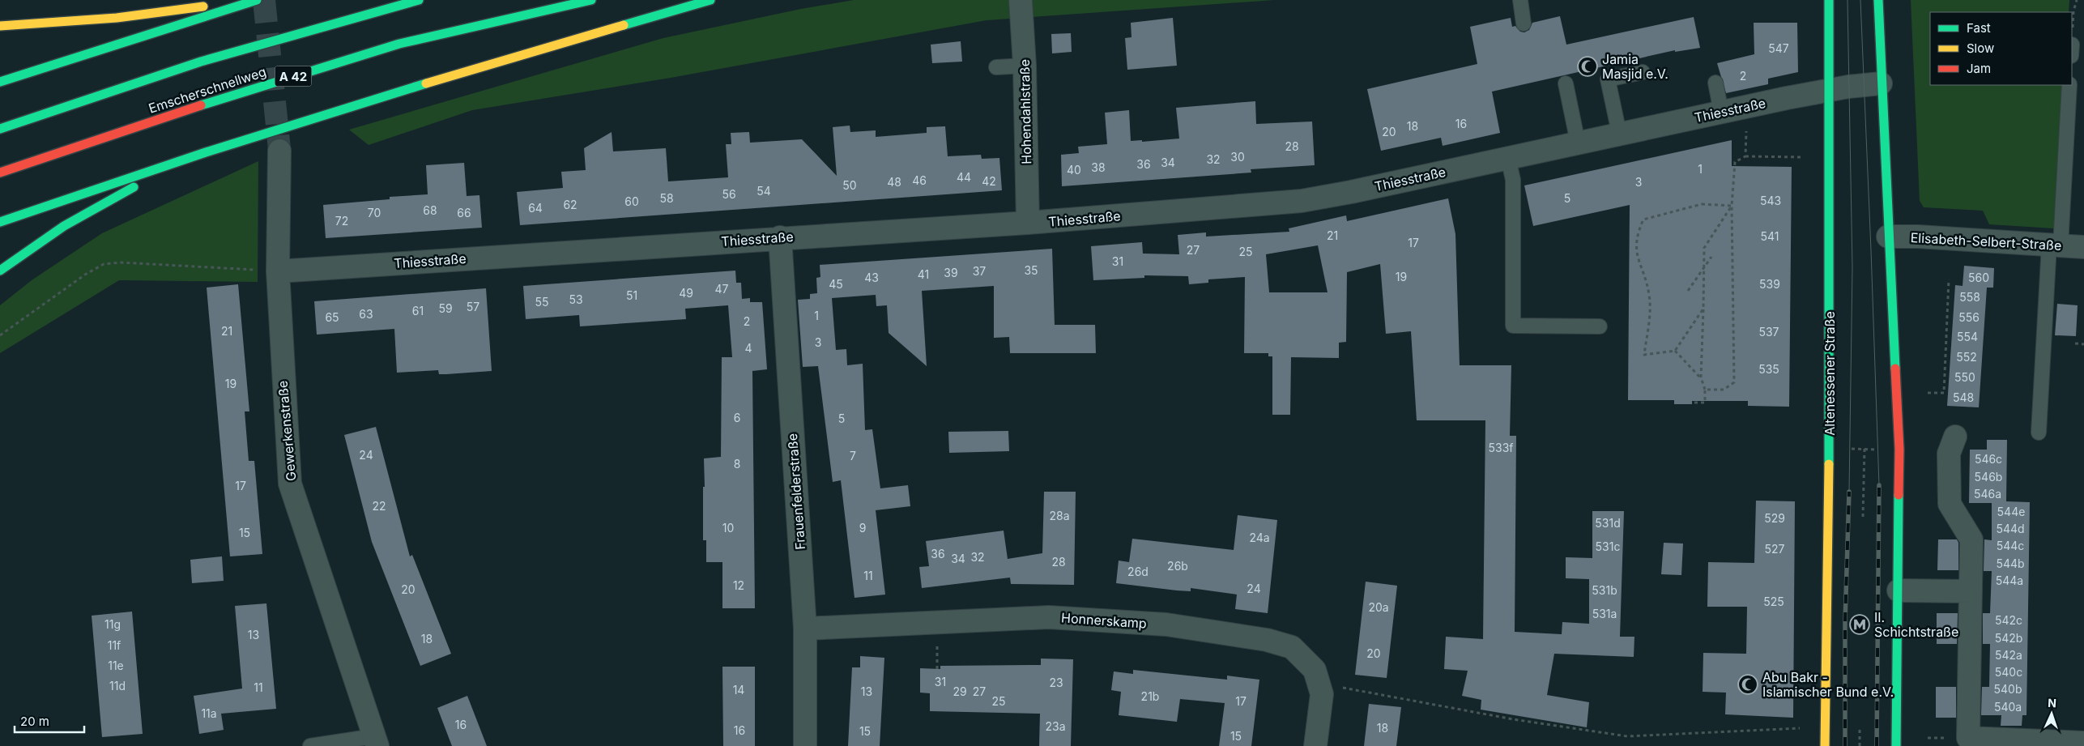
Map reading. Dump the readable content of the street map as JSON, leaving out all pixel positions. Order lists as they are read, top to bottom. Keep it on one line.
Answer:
{"streets":{"main road":["A 42","Emscherschnellweg","Altenessener Straße"],"street":["Thiesstraße","Hohendahlstraße","Elisabeth-Selbert-Straße","Gewerkenstraße","Frauenfelderstraße","Honnerskamp"]},"crossings":[["Thiesstraße","Hohendahlstraße"],["Thiesstraße","Altenessener Straße"],["Thiesstraße","Gewerkenstraße"],["Thiesstraße","Frauenfelderstraße"],["Frauenfelderstraße","Honnerskamp"]],"places":{"mosque":["Jamia Masjid e.V.","Abu Bakr - Islamischer Bund e.V."],"metro station":["II. Schichtstraße"]},"house_numbers":["547","2","16","18","20","28","30","32","34","36","38","1","40","44","46","42","48","3","50","54","56","58","5","543","60","62","64","68","70","66","72","21","541","17","27","25","31","35","37","39","41","19","43","560","45","539","47","49","51","558","53","55","57","59","61","63","1","65","556","2","21","537","554","3","4","552","535","550","19","548","6","5","533f","24","7","546c","8","546b","17","546a","22","544e","28a","529","531d","10","9","544d","15","24a","544c","531c","527","36","32","34","28","544b","26b","26d","11","544a","12","24","20","531b","525","20a","531a","542c","11g","13","542b","18","11f","20","542a","11e","540c","31","23","11d","11","540b","14","13","29","27","21b","25","17","540a","11a","16","23a","18","16","15","15"],"legend":["Fast","Slow","Jam"],"scale_bar":"20 m","north":"top"}
